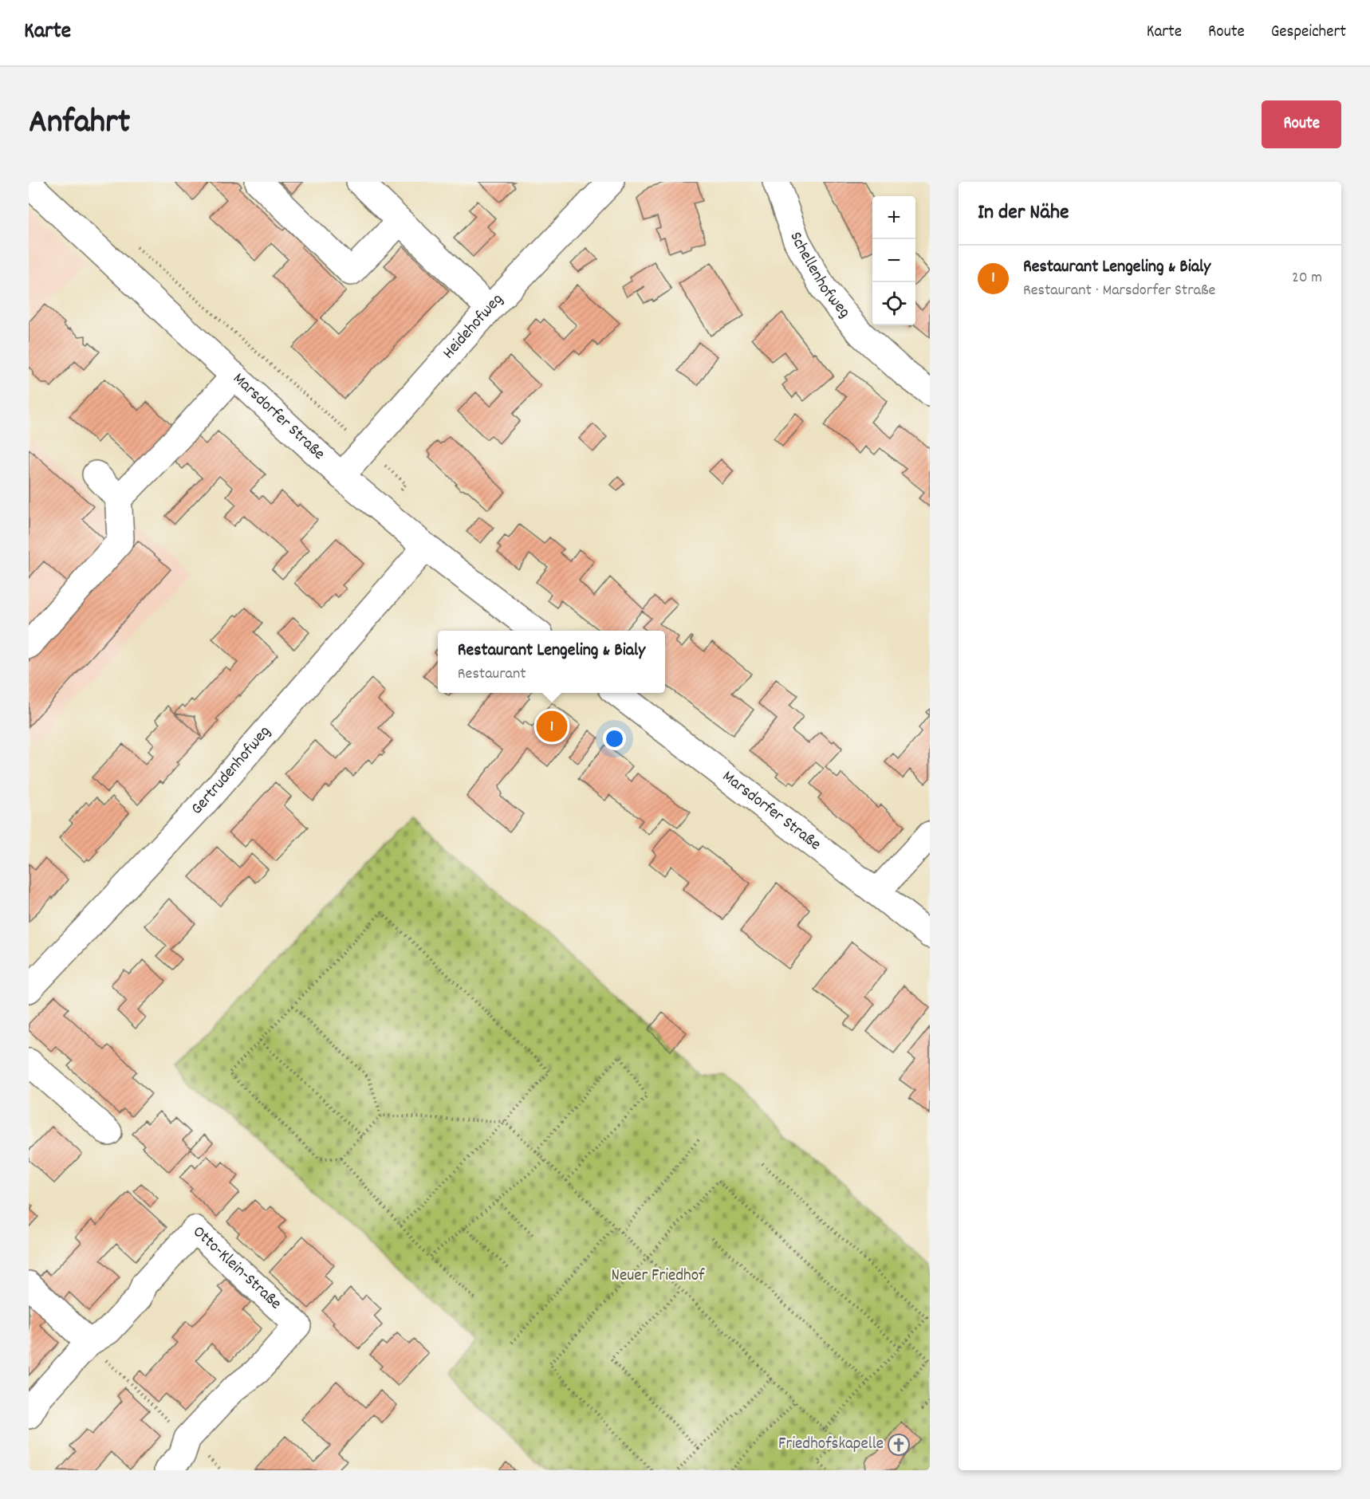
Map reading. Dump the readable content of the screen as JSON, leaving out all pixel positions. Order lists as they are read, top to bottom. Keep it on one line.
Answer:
{"streets":{"street":["Schellenhofweg","Heidehofweg","Marsdorfer Straße","Gertrudenhofweg","Otto-Klein-Straße"]},"crossings":[["Heidehofweg","Marsdorfer Straße"],["Marsdorfer Straße","Gertrudenhofweg"]],"parks":["Neuer Friedhof"],"places":{"church":["Friedhofskapelle"]},"page":{"header":"Karte","nav":["Karte","Route","Gespeichert"],"title":"Anfahrt","buttons":"Route","heading":"In der Nähe","map_buttons":["+","−"],"list":[{"mark":"1","name":"Restaurant Lengeling & Bialy","note":"Restaurant · Marsdorfer Straße","value":"20 m"}],"popup":["Restaurant Lengeling & Bialy","Restaurant"],"pins":"1"}}
